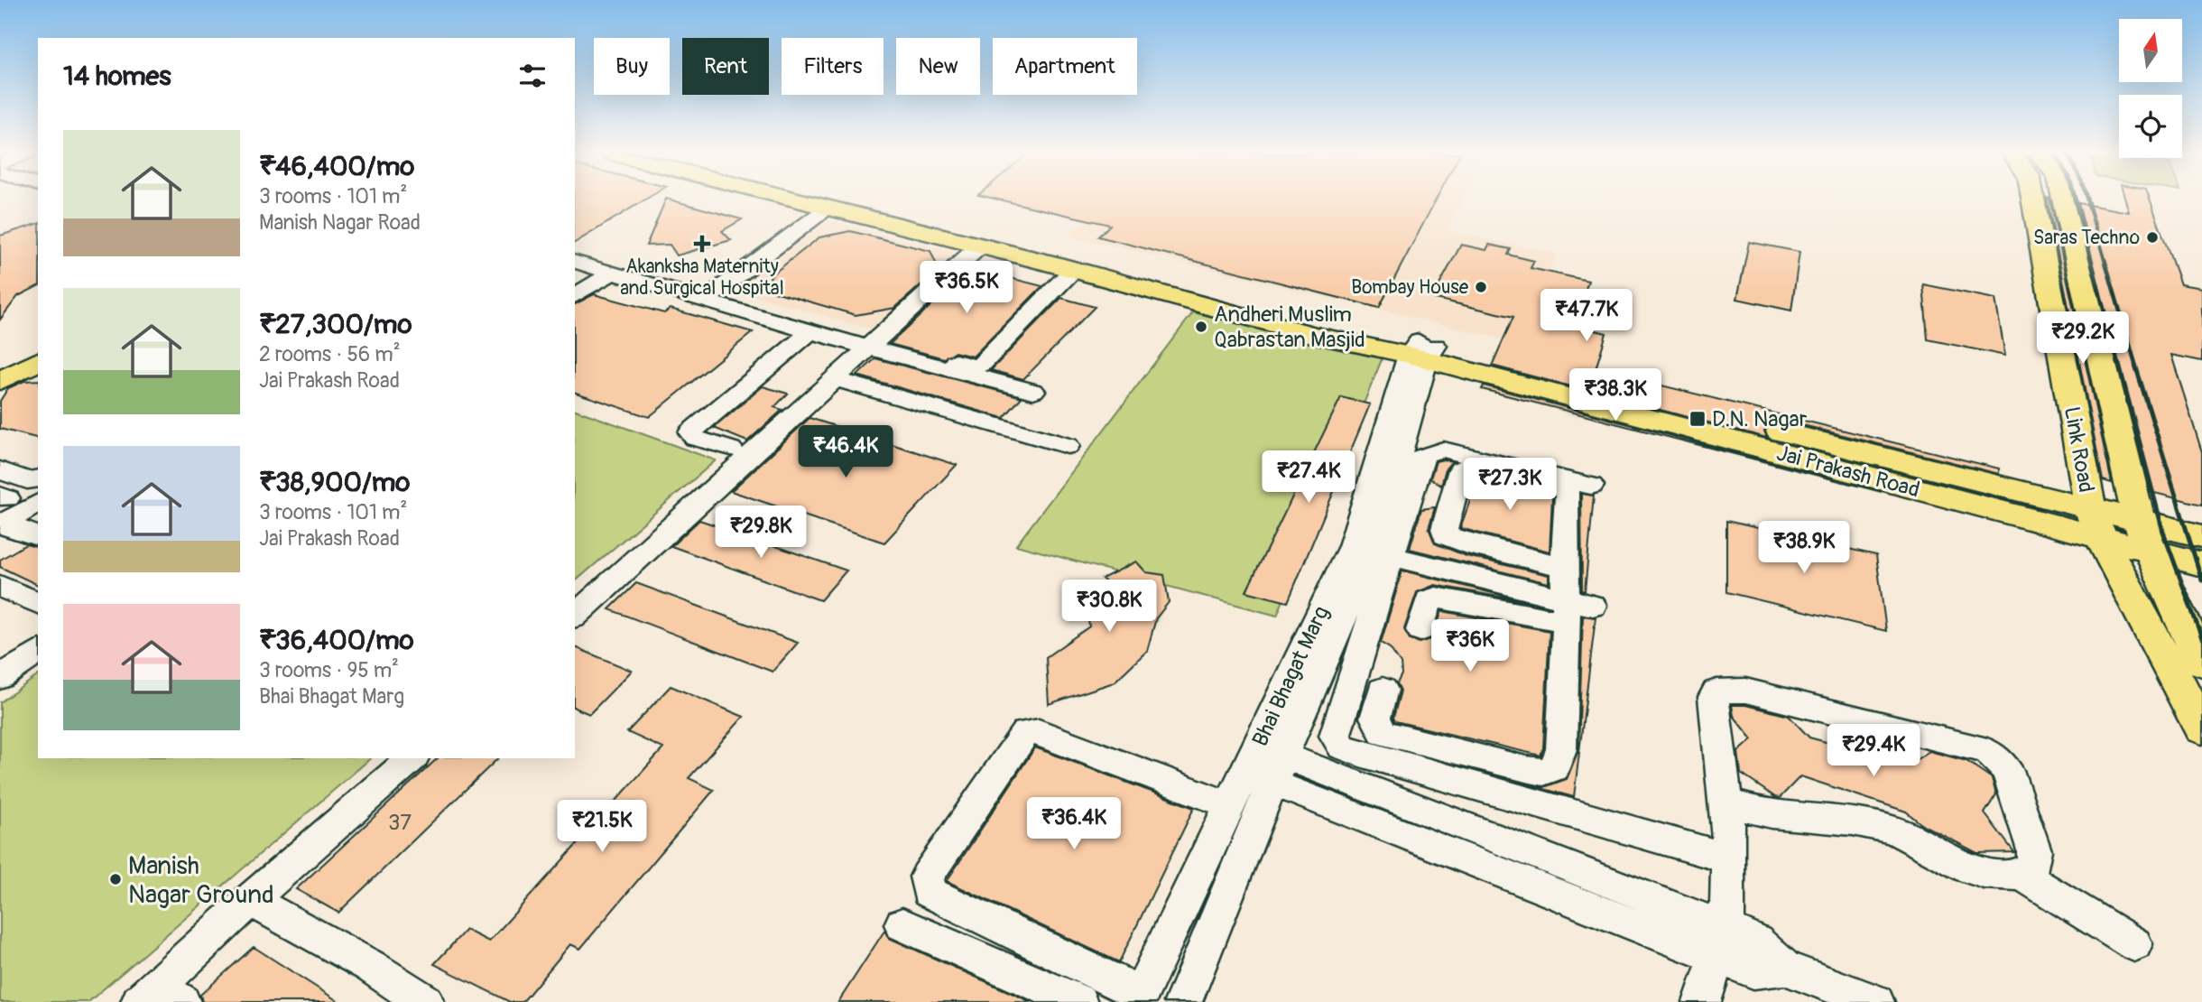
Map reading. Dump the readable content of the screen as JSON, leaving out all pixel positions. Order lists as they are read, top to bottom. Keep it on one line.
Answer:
{"streets":{"main road":["Link Road","Jai Prakash Road"],"street":["Bhai Bhagat Marg"]},"crossings":[["Link Road","Jai Prakash Road"]],"places":{"other":["Saras Techno","Bombay House","Andheri Muslim Qabrastan Masjid","Manish Nagar Ground"],"health":["Akanksha Maternity and Surgical Hospital"],"transit":["D.N. Nagar"]},"house_numbers":["37"],"north":"top","page":{"chip":["Buy","Rent","Filters","New","Apartment"],"heading":"14 homes","list":[{"name":"₹46,400/mo","note":"3 rooms · 101 m² · Manish Nagar Road"},{"name":"₹27,300/mo","note":"2 rooms · 56 m² · Jai Prakash Road"},{"name":"₹38,900/mo","note":"3 rooms · 101 m² · Jai Prakash Road"},{"name":"₹36,400/mo","note":"3 rooms · 95 m² · Bhai Bhagat Marg"}],"price":["₹36.5K","₹47.7K","₹29.2K","₹38.3K","₹46.4K","₹27.4K","₹27.3K","₹29.8K","₹38.9K","₹30.8K","₹36K","₹29.4K","₹36.4K","₹21.5K"]}}
